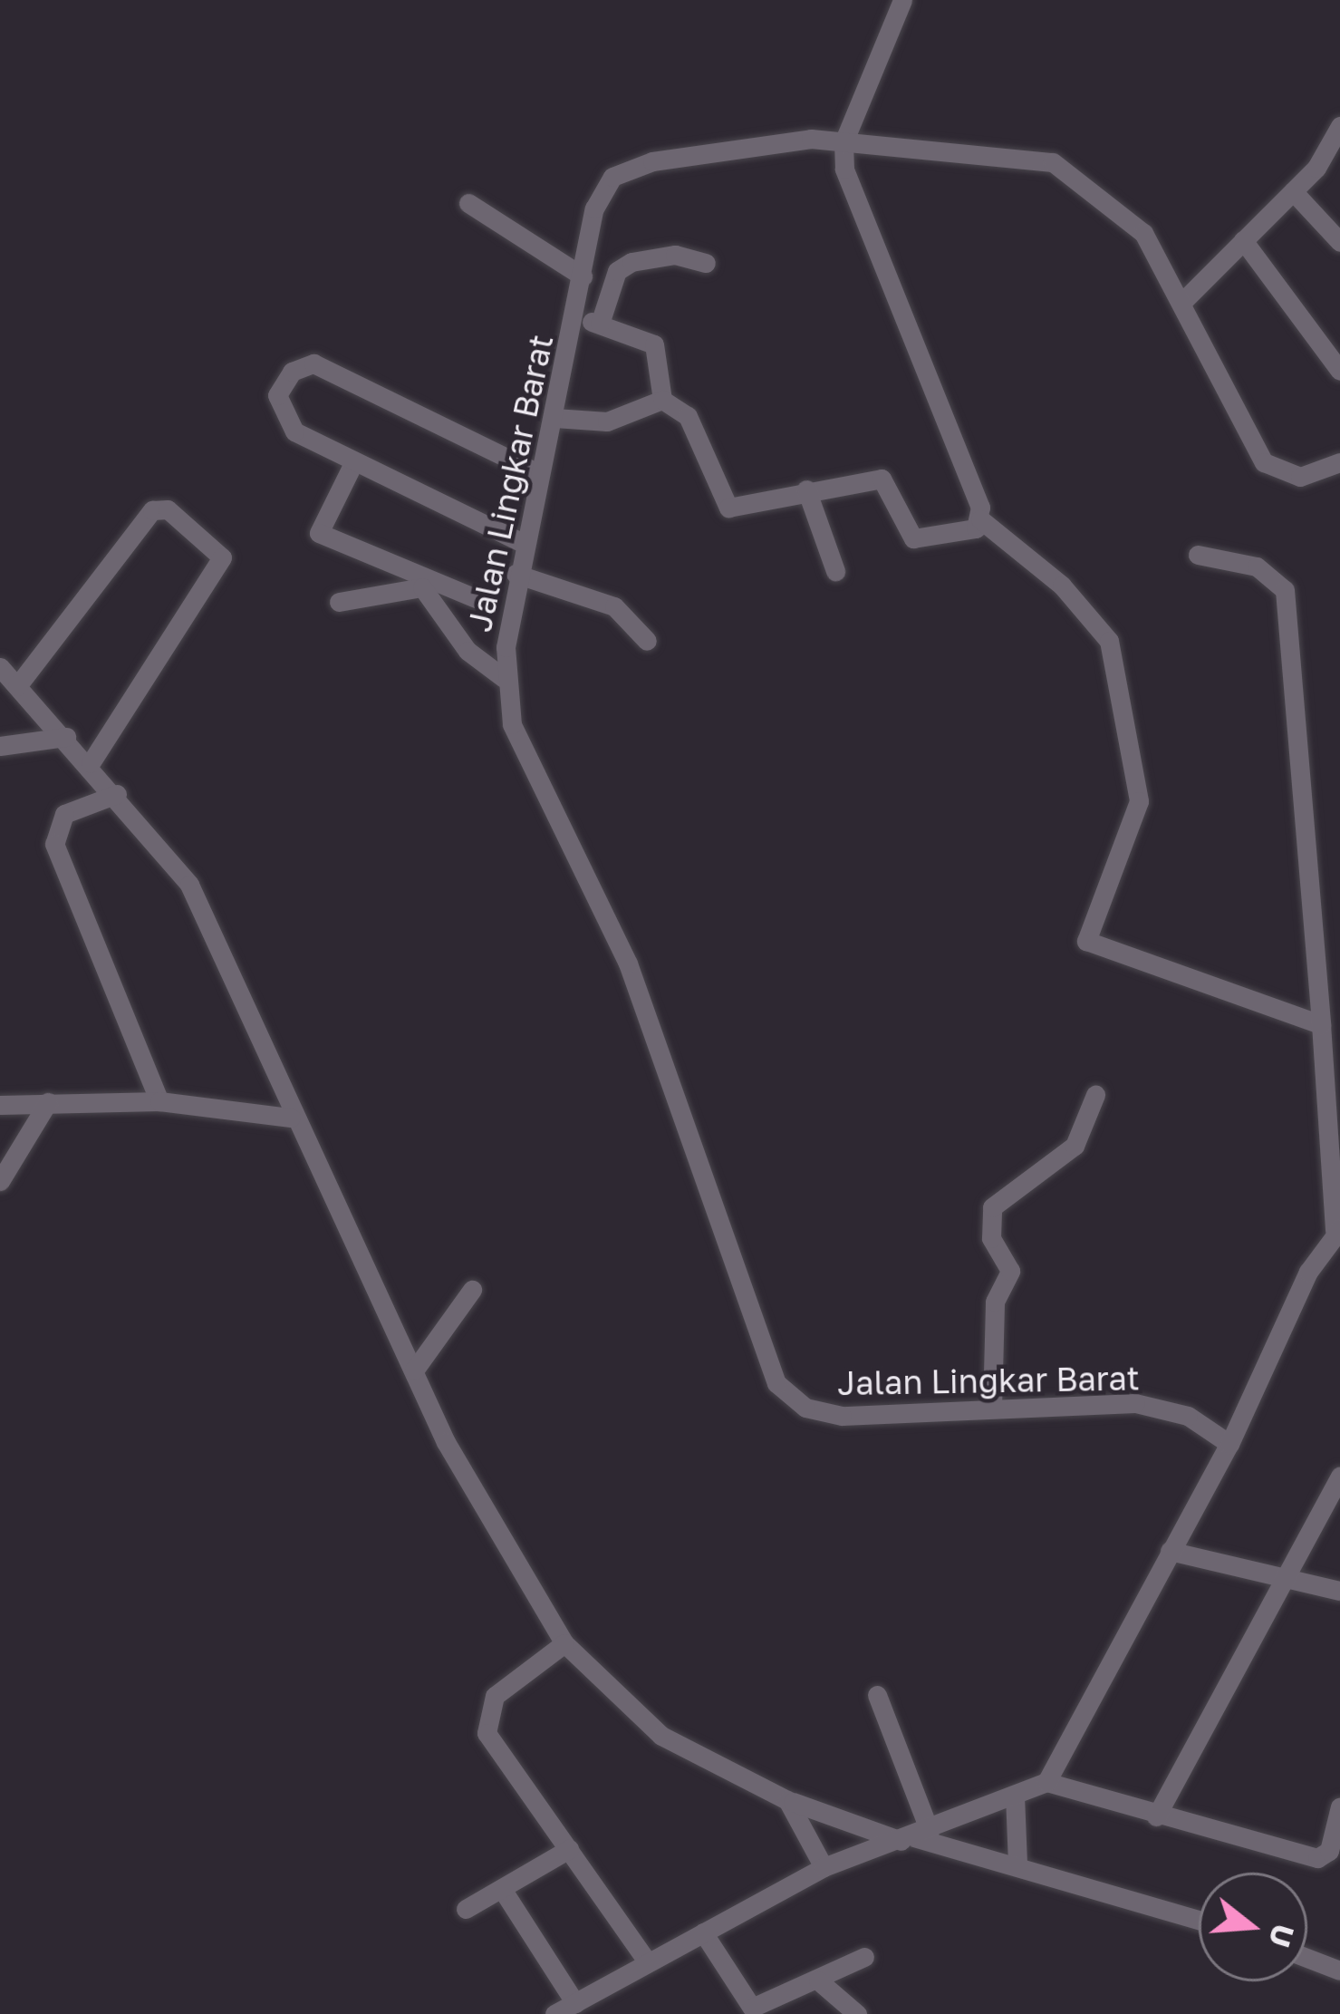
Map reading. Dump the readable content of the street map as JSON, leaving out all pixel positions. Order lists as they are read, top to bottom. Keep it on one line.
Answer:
{"streets":{"street":["Jalan Lingkar Barat"]},"north":"right"}
